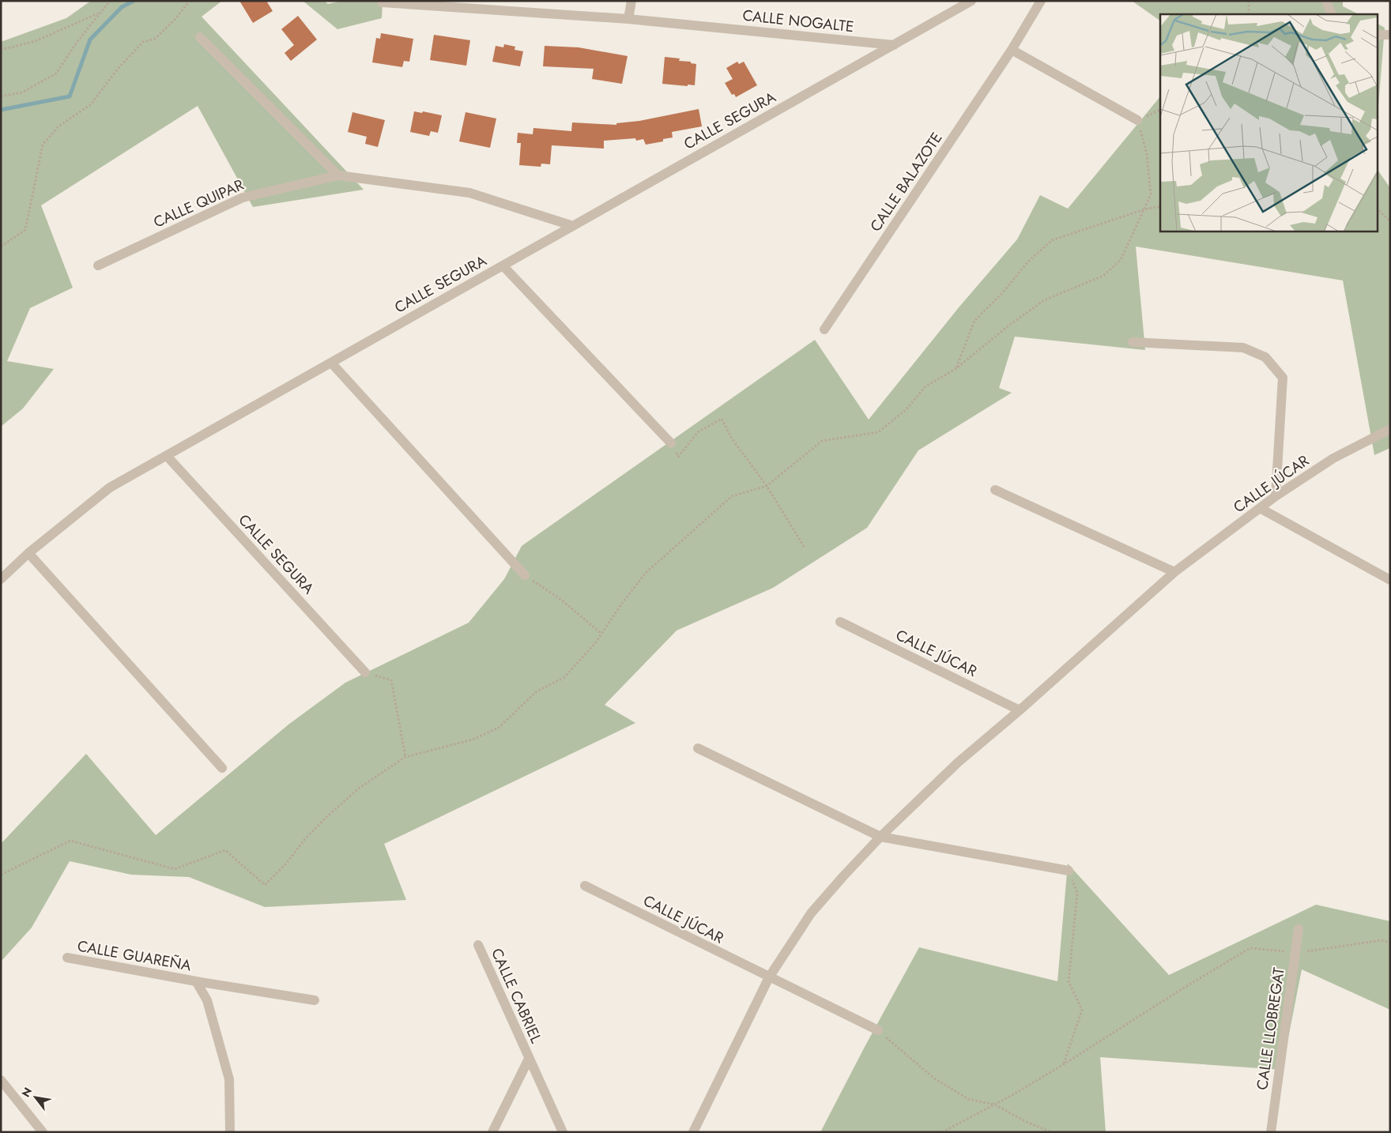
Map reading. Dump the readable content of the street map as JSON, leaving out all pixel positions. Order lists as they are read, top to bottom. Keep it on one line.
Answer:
{"streets":{"street":["CALLE NOGALTE","CALLE SEGURA","CALLE BALAZOTE","CALLE QUIPAR","CALLE JÚCAR","CALLE GUAREÑA","CALLE CABRIEL","CALLE LLOBREGAT"]},"crossings":[["CALLE NOGALTE","CALLE SEGURA"],["CALLE SEGURA","CALLE QUIPAR"]],"north":"top left"}
